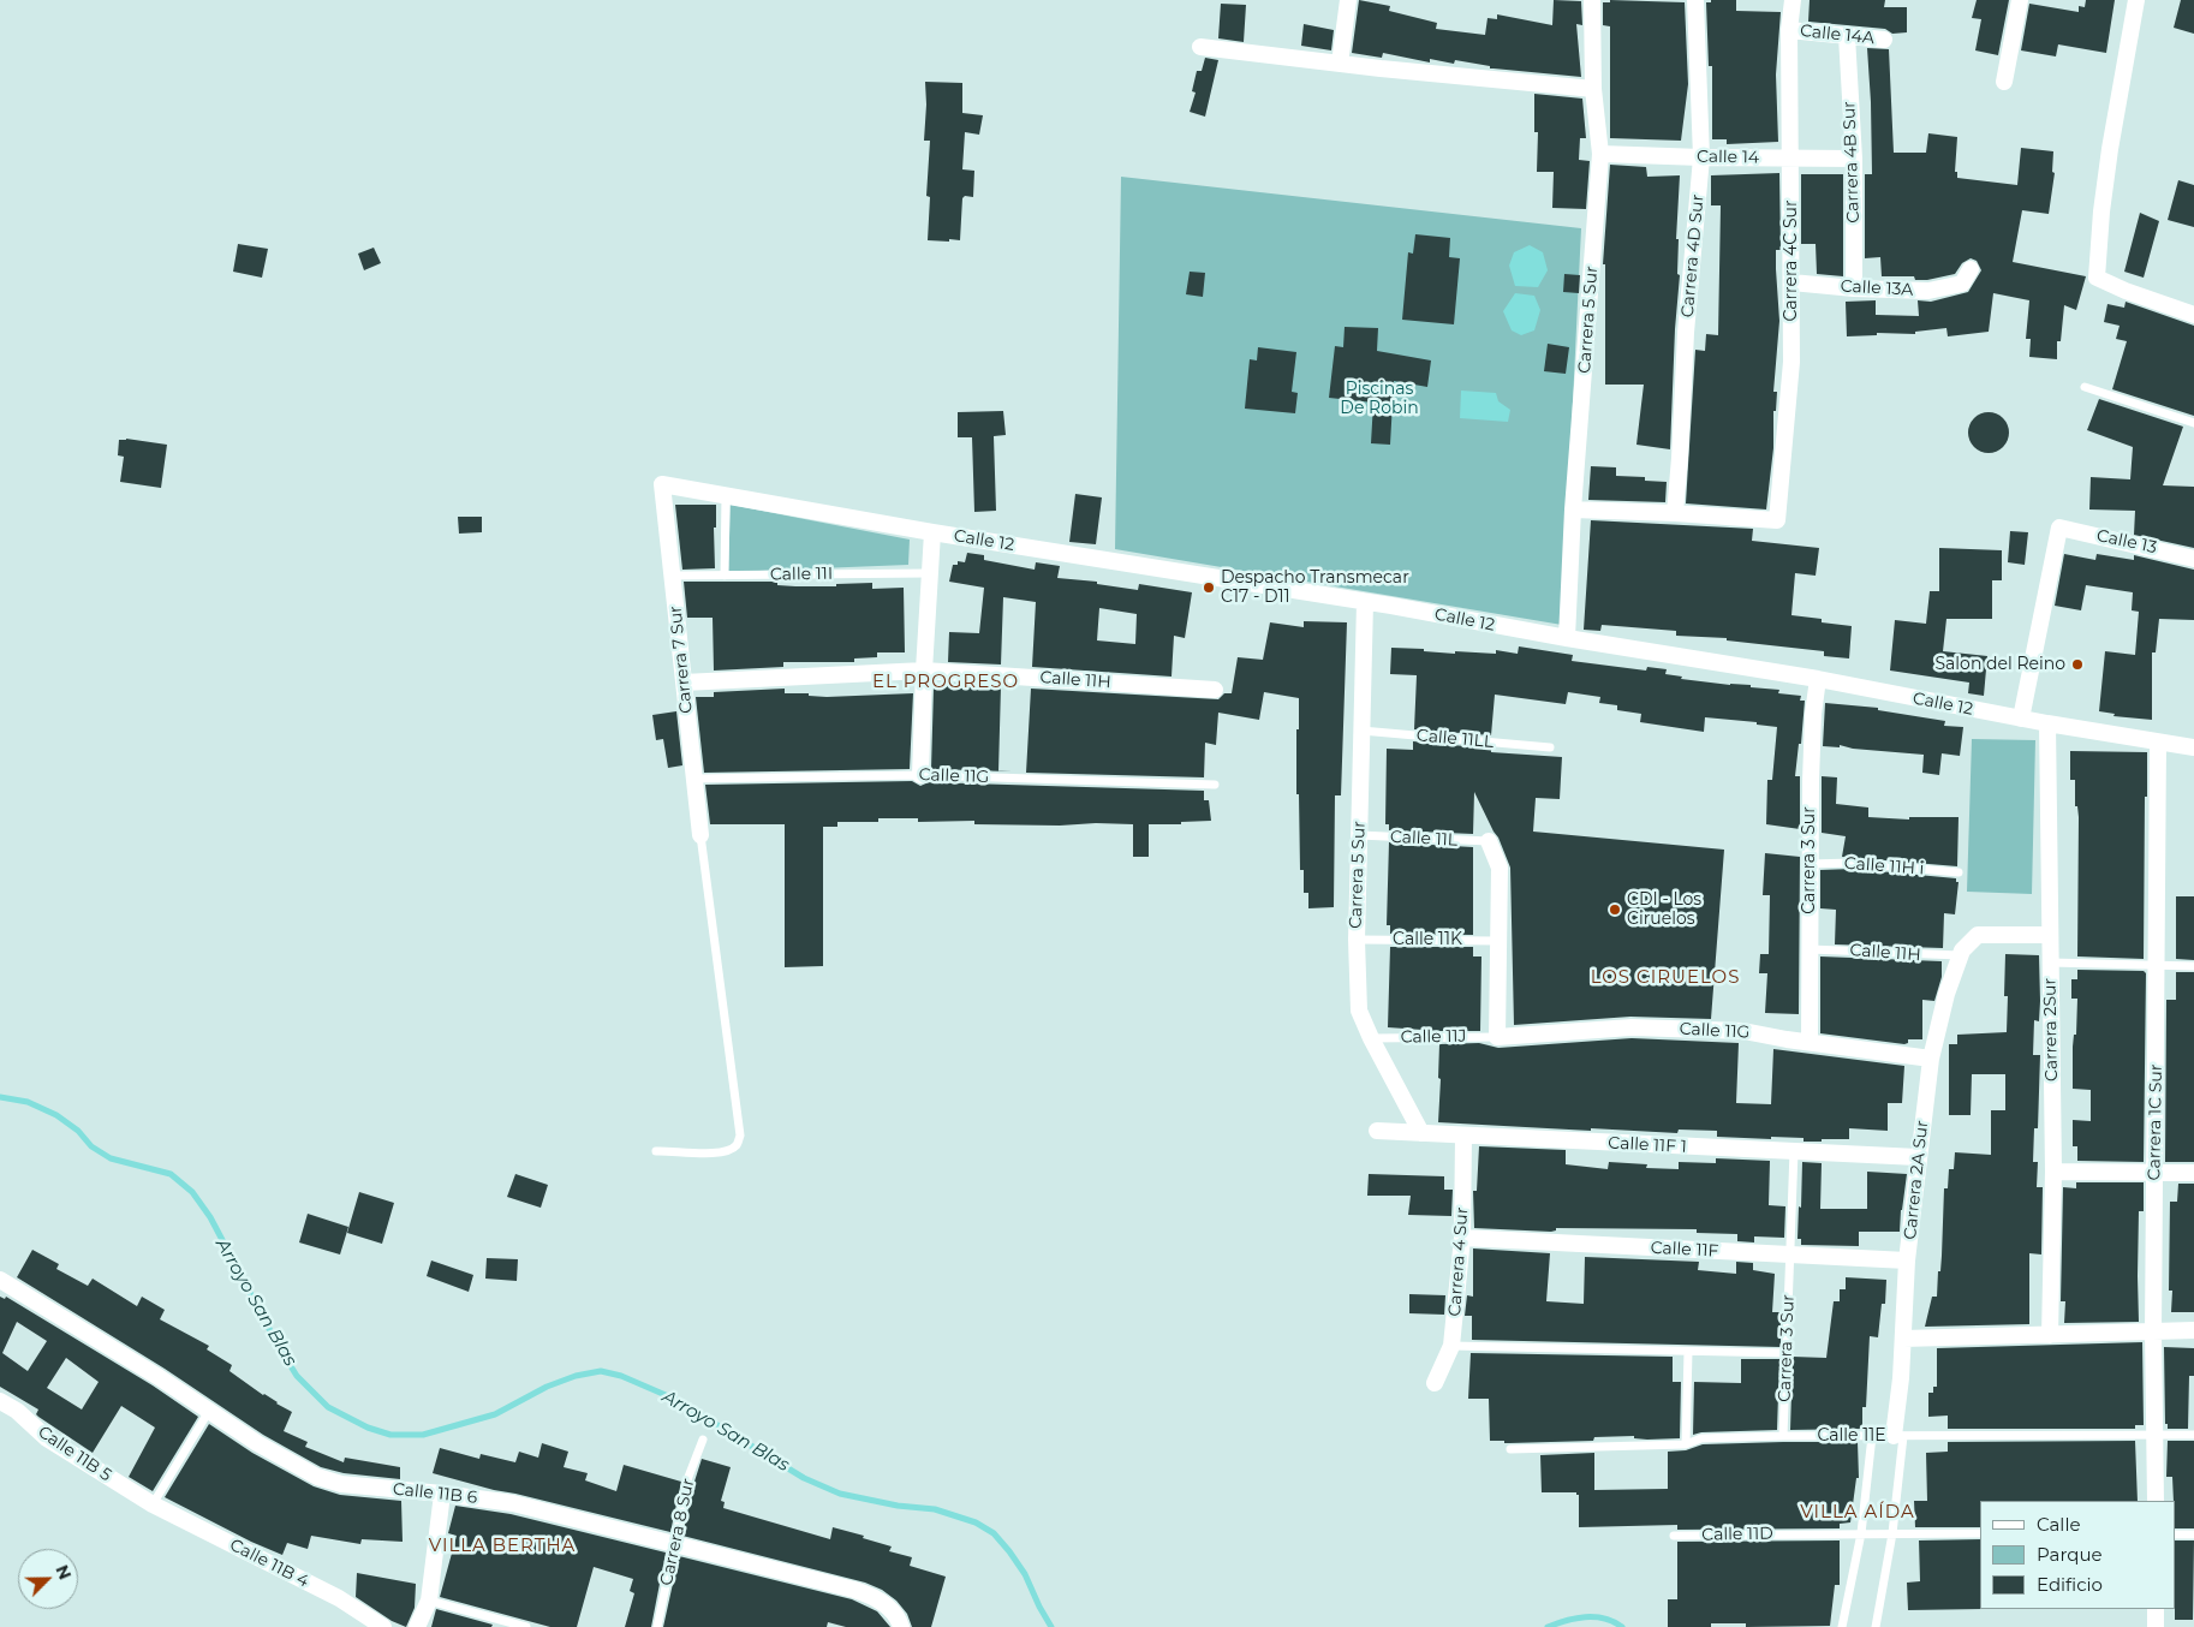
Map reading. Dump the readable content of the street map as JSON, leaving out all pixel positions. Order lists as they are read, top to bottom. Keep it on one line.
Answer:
{"streets":{"street":["Calle 14A","Calle 14","Carrera 4B Sur","Carrera 4D Sur","Carrera 4C Sur","Calle 13A","Carrera 5 Sur","Calle 12","Calle 13","Carrera 7 Sur","Calle 11H","Calle 11G","Carrera 3 Sur","Carrera 2Sur","Carrera 1C Sur","Calle 11F 1","Carrera 2A Sur","Calle 11F","Carrera 4 Sur","Calle 11B 5","Calle 11B 6","Calle 11B 4"],"lane":["Calle 11I","Calle 11LL","Calle 11L","Calle 11H i","Calle 11K","Calle 11J","Calle 11E","Carrera 8 Sur","Calle 11D"]},"crossings":[["Calle 14A","Carrera 4B Sur"],["Calle 14A","Carrera 4C Sur"],["Calle 14","Carrera 4B Sur"],["Calle 14","Carrera 4D Sur"],["Calle 14","Carrera 4C Sur"],["Calle 14","Carrera 5 Sur"],["Carrera 4B Sur","Calle 13A"],["Carrera 4D Sur","Carrera 4C Sur"],["Carrera 4C Sur","Calle 13A"],["Carrera 5 Sur","Calle 12"],["Carrera 5 Sur","Calle 11LL"],["Carrera 5 Sur","Calle 11L"],["Carrera 5 Sur","Calle 11K"],["Carrera 5 Sur","Calle 11J"],["Carrera 5 Sur","Calle 11F 1"],["Calle 12","Calle 13"],["Calle 12","Carrera 7 Sur"],["Calle 12","Carrera 3 Sur"],["Calle 12","Carrera 2Sur"],["Calle 12","Carrera 1C Sur"],["Calle 11I","Carrera 7 Sur"],["Carrera 7 Sur","Calle 11H"],["Carrera 7 Sur","Calle 11G"],["Calle 11H","Carrera 3 Sur"],["Calle 11H","Carrera 2A Sur"],["Calle 11G","Carrera 3 Sur"],["Calle 11G","Calle 11J"],["Calle 11G","Carrera 2A Sur"],["Carrera 3 Sur","Calle 11H i"],["Carrera 3 Sur","Calle 11F 1"],["Carrera 3 Sur","Calle 11F"],["Carrera 3 Sur","Calle 11E"],["Carrera 2Sur","Carrera 2A Sur"],["Carrera 1C Sur","Calle 11E"],["Calle 11F 1","Carrera 2A Sur"],["Calle 11F 1","Carrera 4 Sur"],["Carrera 2A Sur","Calle 11F"],["Carrera 2A Sur","Calle 11E"],["Calle 11F","Carrera 4 Sur"],["Calle 11B 5","Calle 11B 4"],["Calle 11B 6","Carrera 8 Sur"]],"districts":["EL PROGRESO","LOS CIRUELOS","VILLA AÍDA","VILLA BERTHA"],"water":["Arroyo San Blas"],"parks":["Piscinas De Robin"],"places":["Despacho Transmecar C17 - D11","Salon del Reino","CDI - Los Ciruelos"],"legend":["Calle","Parque","Edificio"],"north":"top right"}
